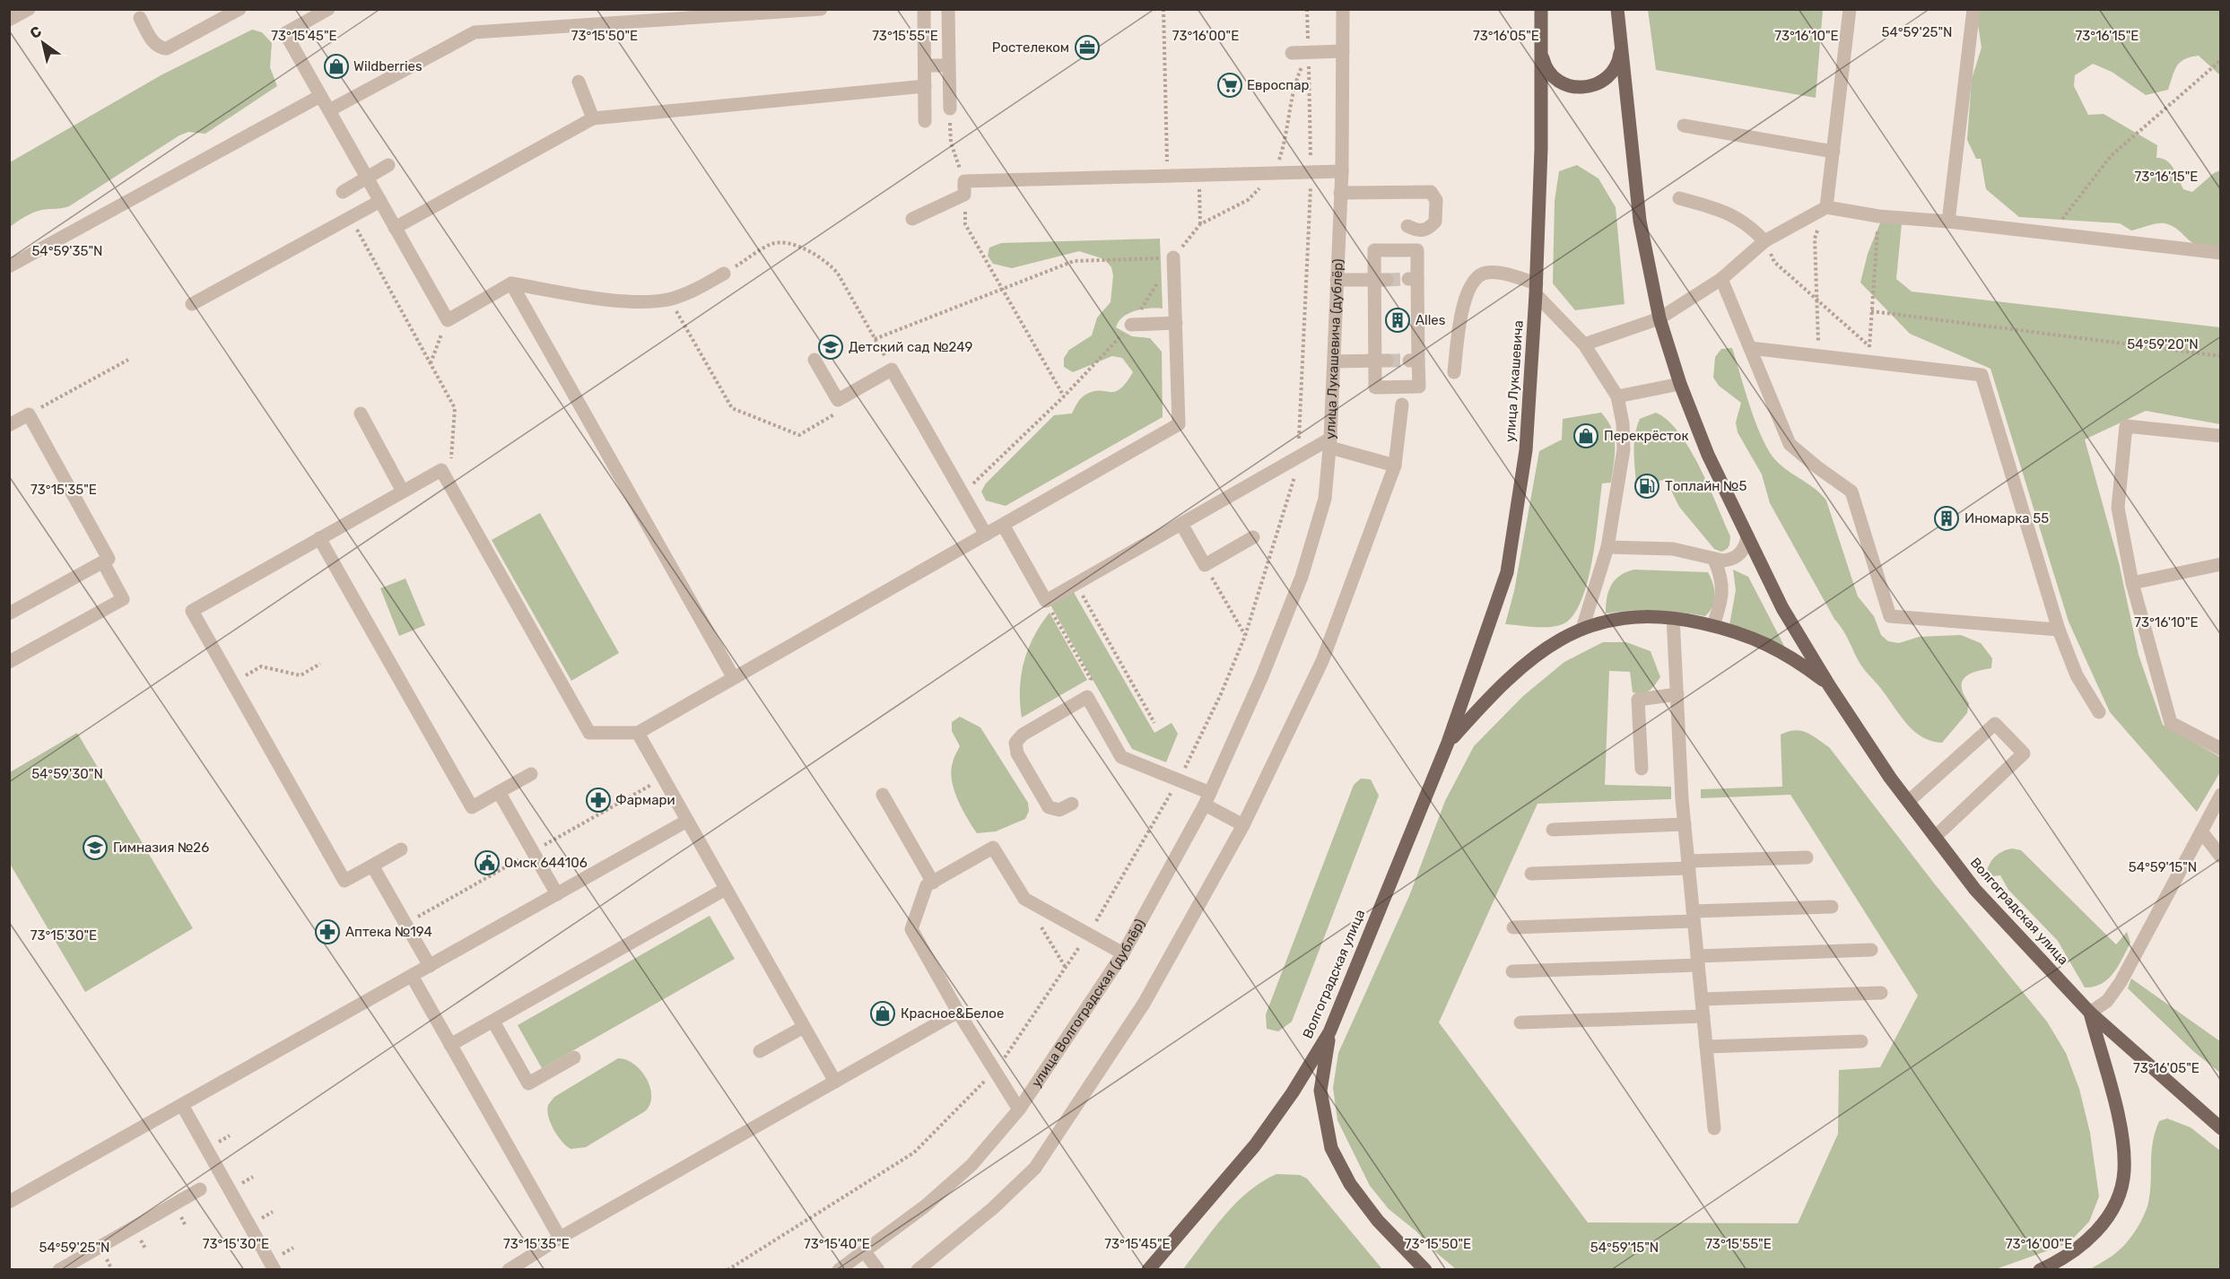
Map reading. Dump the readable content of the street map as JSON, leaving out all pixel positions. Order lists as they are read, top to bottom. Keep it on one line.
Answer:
{"streets":{"main road":["улица Лукашевича","Волгоградская улица"],"street":["улица Лукашевича (дублёр)","улица Волгоградская (дублёр)"]},"crossings":[["улица Лукашевича (дублёр)","улица Волгоградская (дублёр)"],["улица Лукашевича","Волгоградская улица"]],"places":{"office":["Ростелеком"],"shop":["Wildberries","Перекрёсток","Красное&Белое"],"supermarket":["Евроспар"],"building":["Alles","Иномарка 55"],"school or university":["Детский сад №249","Гимназия №26"],"fuel station":["Топлайн №5"],"pharmacy":["Фармари","Аптека №194"],"public building":["Омск 644106"]},"north":"top left","coordinates":["54°59'25\"N","73°16'15\"E","73°15'45\"E","73°15'50\"E","73°15'55\"E","73°16'00\"E","73°16'05\"E","73°16'10\"E","54°59'35\"N","54°59'20\"N","73°15'35\"E","54°59'30\"N","54°59'15\"N","73°15'30\"E","73°15'40\"E"]}
